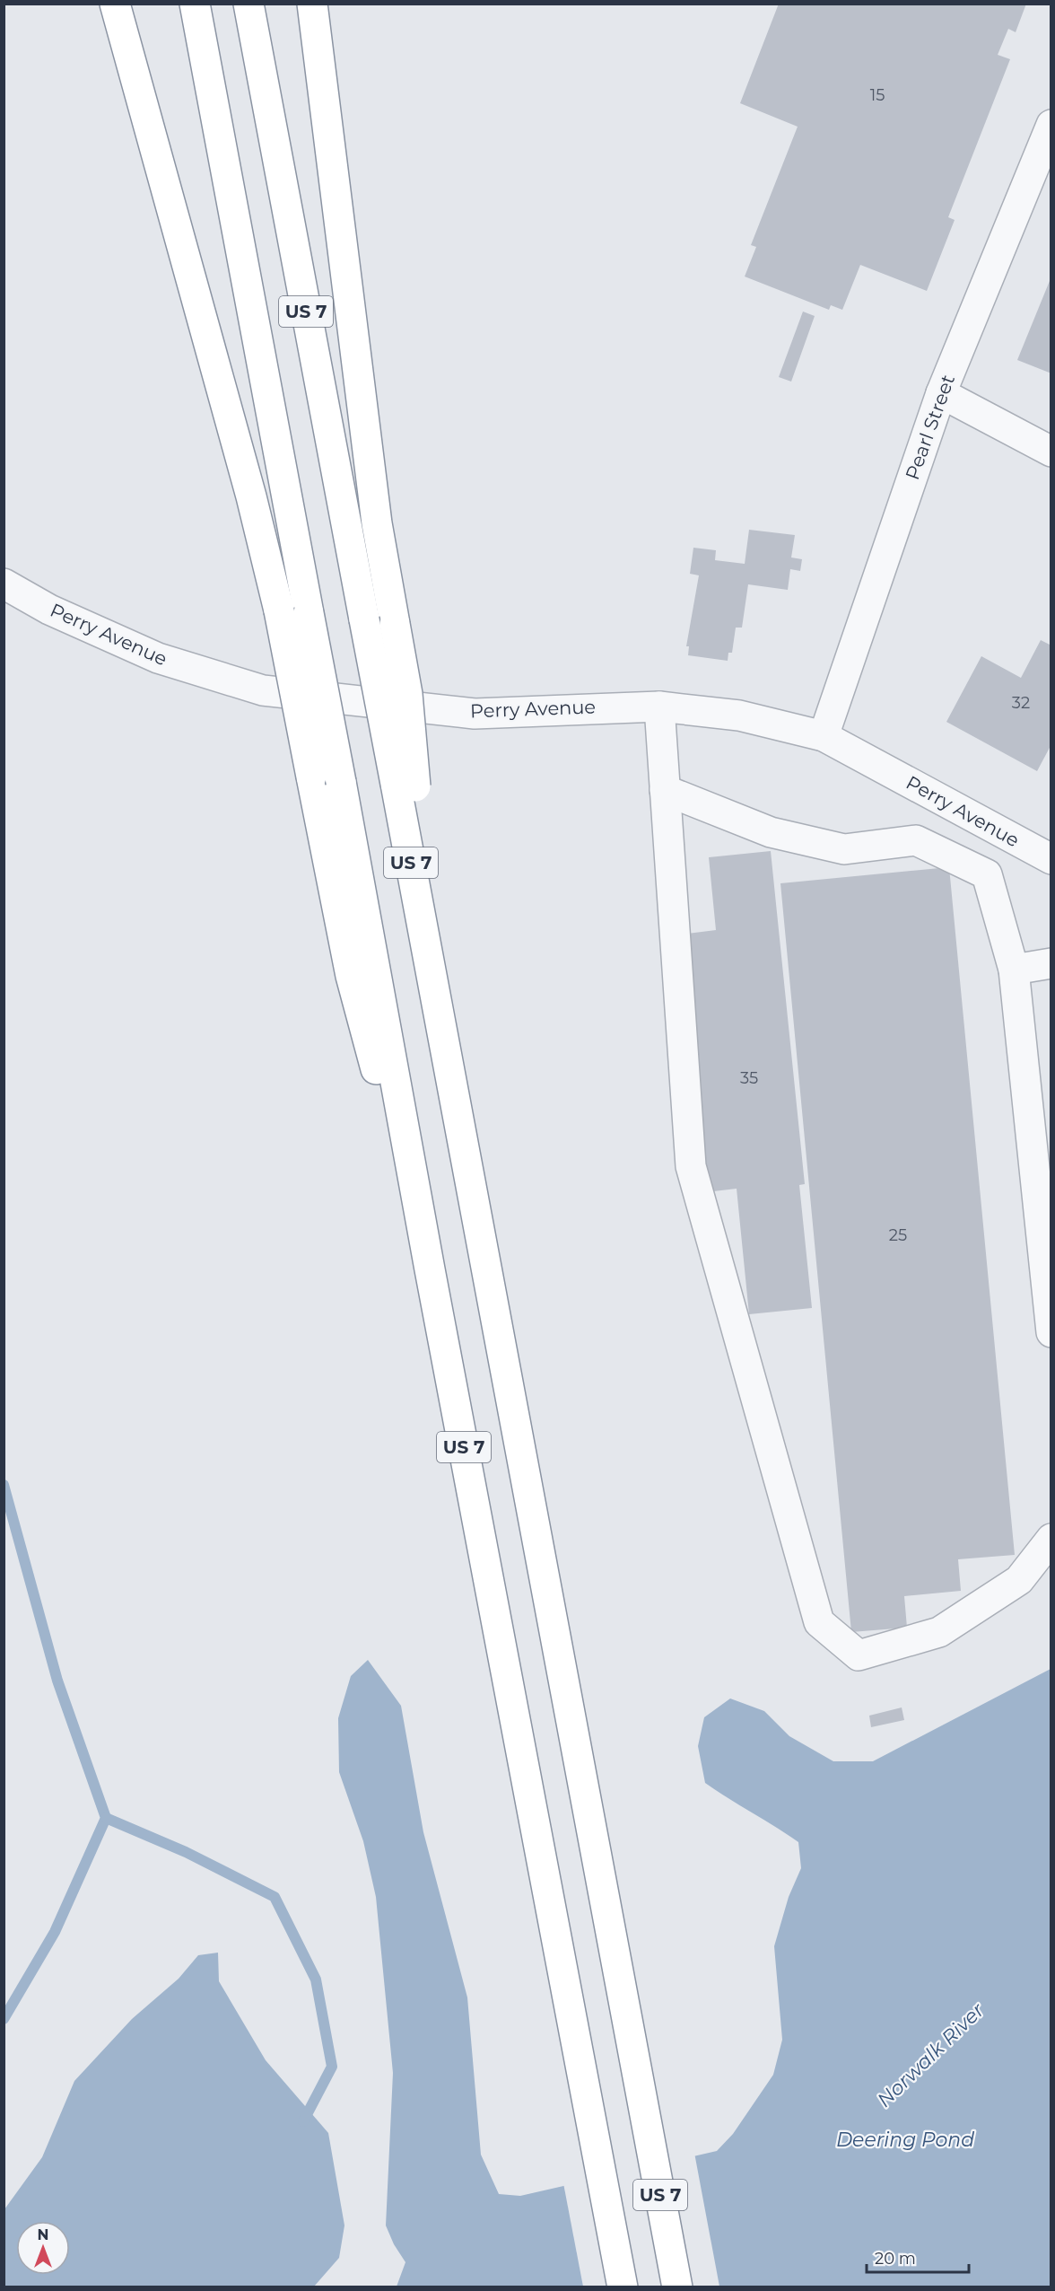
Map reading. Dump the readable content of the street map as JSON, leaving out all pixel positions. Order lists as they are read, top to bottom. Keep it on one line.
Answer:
{"streets":{"highway":["US 7"],"street":["Pearl Street","Perry Avenue"]},"crossings":[["Pearl Street","Perry Avenue"]],"water":["Norwalk River","Deering Pond"],"house_numbers":["15","32","35","25"],"scale_bar":"20 m","north":"top"}
